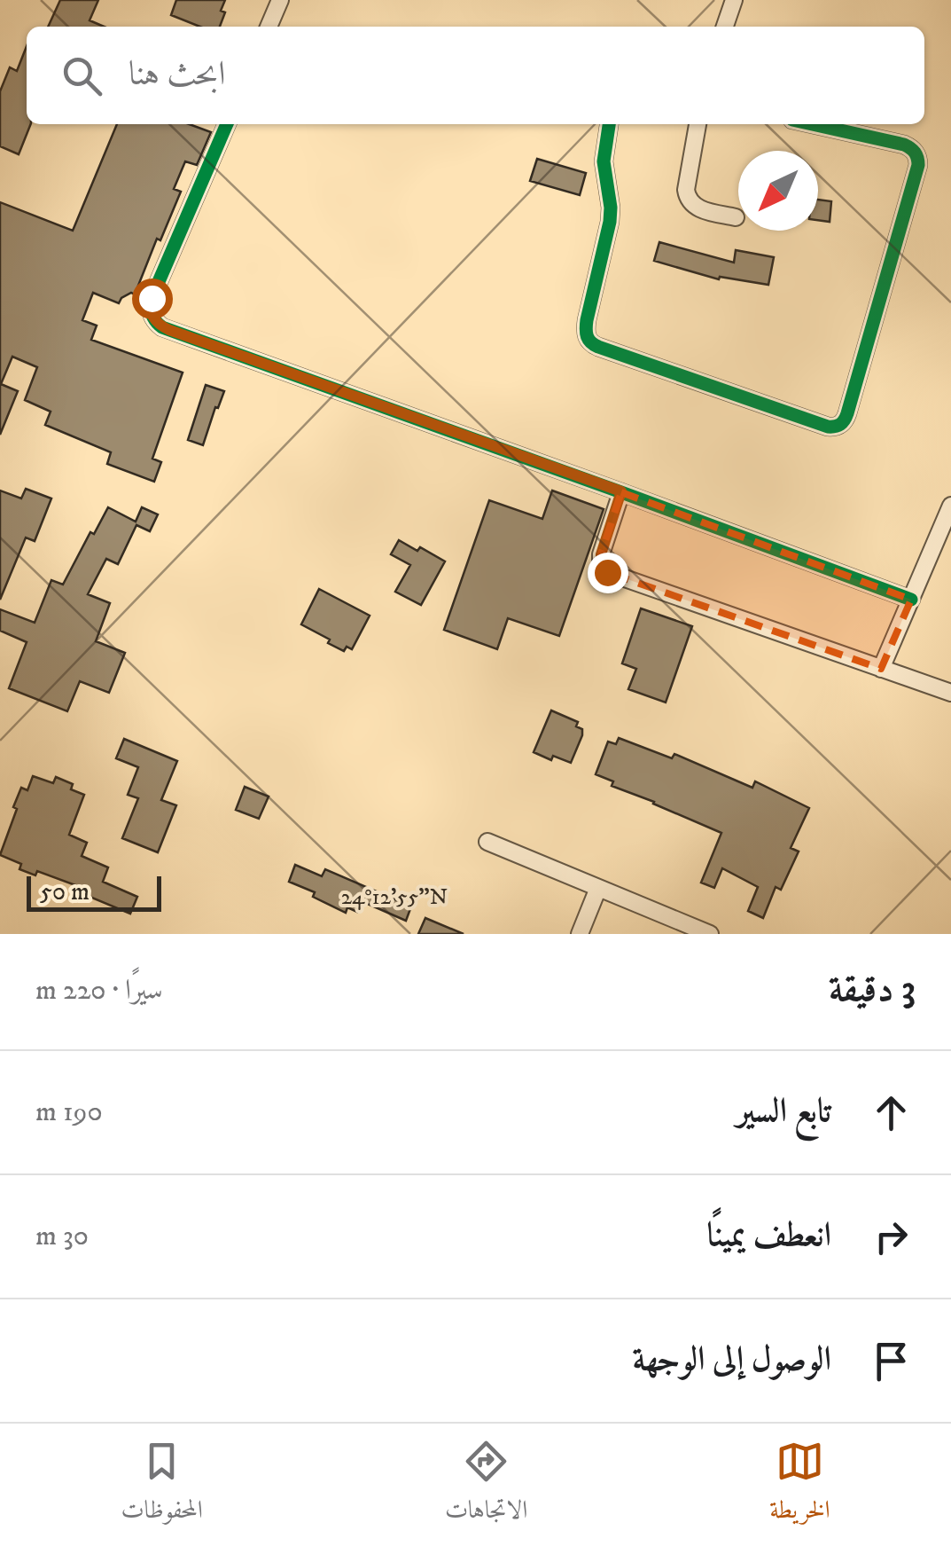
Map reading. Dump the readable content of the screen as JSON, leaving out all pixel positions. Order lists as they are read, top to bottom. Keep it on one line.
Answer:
{"scale_bar":"50 m","north":"bottom left","page":{"search":"ابحث هنا","scale":"50 m","heading":["3 دقيقة","سيرًا · 220 m"],"list":[["تابع السير","190 m"],["انعطف يمينًا","30 m"],"الوصول إلى الوجهة"],"nav":["الخريطة","الاتجاهات","المحفوظات"]},"coordinates":["24°12'55\"N"]}
